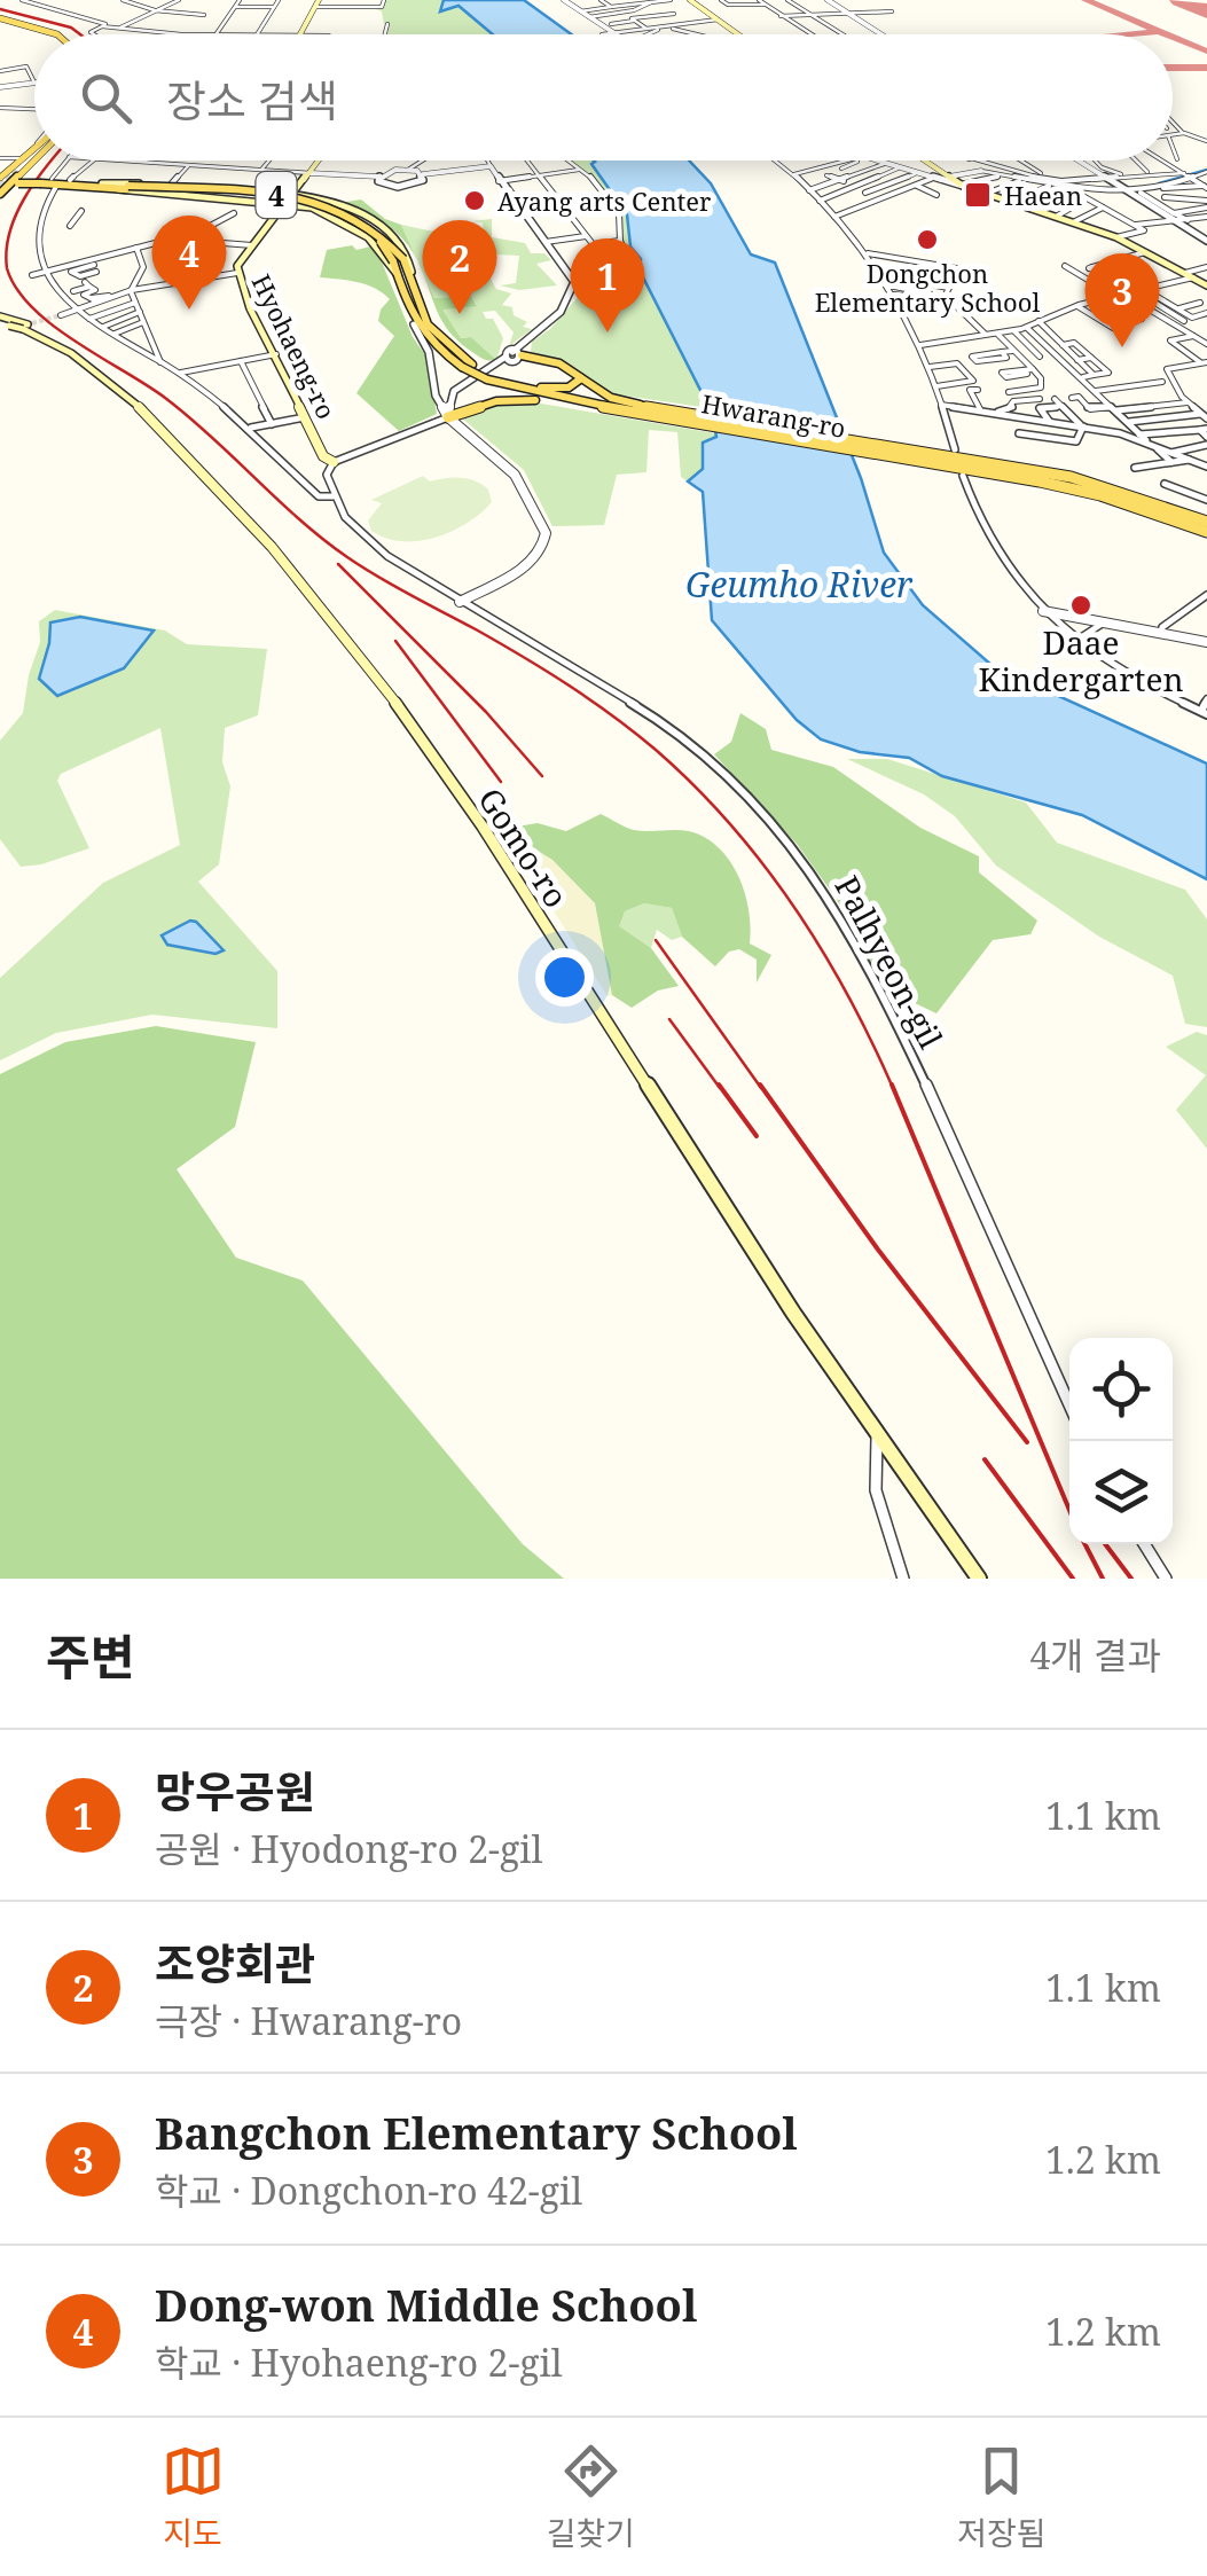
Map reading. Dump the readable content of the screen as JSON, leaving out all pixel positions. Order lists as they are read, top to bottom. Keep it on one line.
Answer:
{"streets":{"main road":["Hyohaeng-ro","Hwarang-ro","Gomo-ro"],"street":["Palhyeon-gil"]},"crossings":[["Hyohaeng-ro","Palhyeon-gil"]],"water":["Geumho River"],"places":{"transit":["Haean"],"other":["Ayang arts Center","Dongchon Elementary School","Daae Kindergarten"]},"page":{"search":"장소 검색","pins":["4","2","1","3"],"heading":["주변","4개 결과"],"list":[{"mark":"1","name":"망우공원","note":"공원 · Hyodong-ro 2-gil","value":"1.1 km"},{"mark":"2","name":"조양회관","note":"극장 · Hwarang-ro","value":"1.1 km"},{"mark":"3","name":"Bangchon Elementary School","note":"학교 · Dongchon-ro 42-gil","value":"1.2 km"},{"mark":"4","name":"Dong-won Middle School","note":"학교 · Hyohaeng-ro 2-gil","value":"1.2 km"}],"nav":["지도","길찾기","저장됨"]}}
